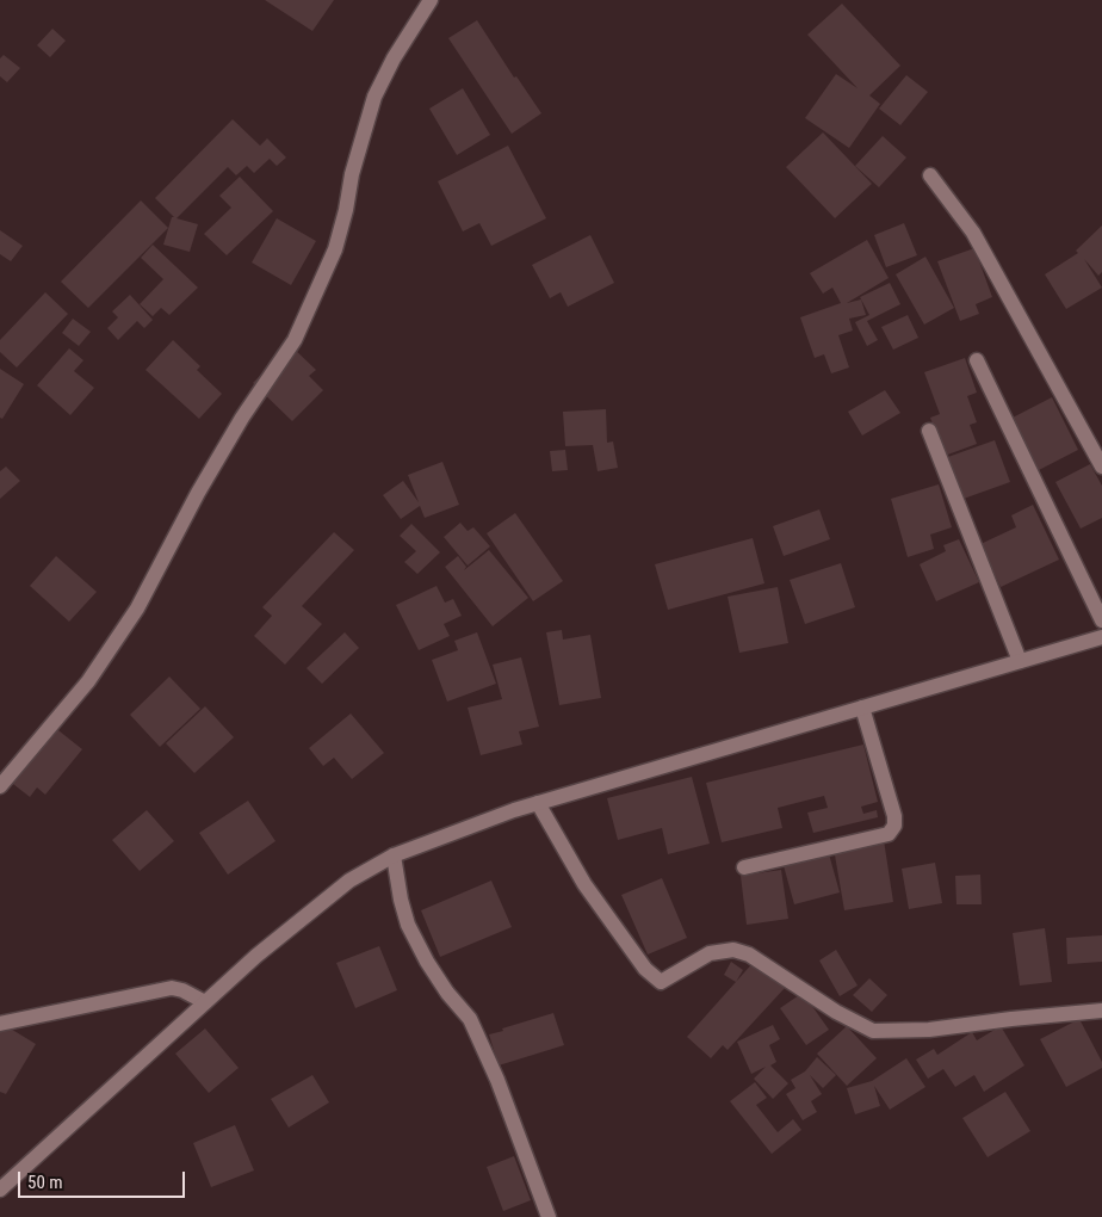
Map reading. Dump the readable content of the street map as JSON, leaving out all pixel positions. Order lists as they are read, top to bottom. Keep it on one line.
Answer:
{"scale_bar":"50 m"}
